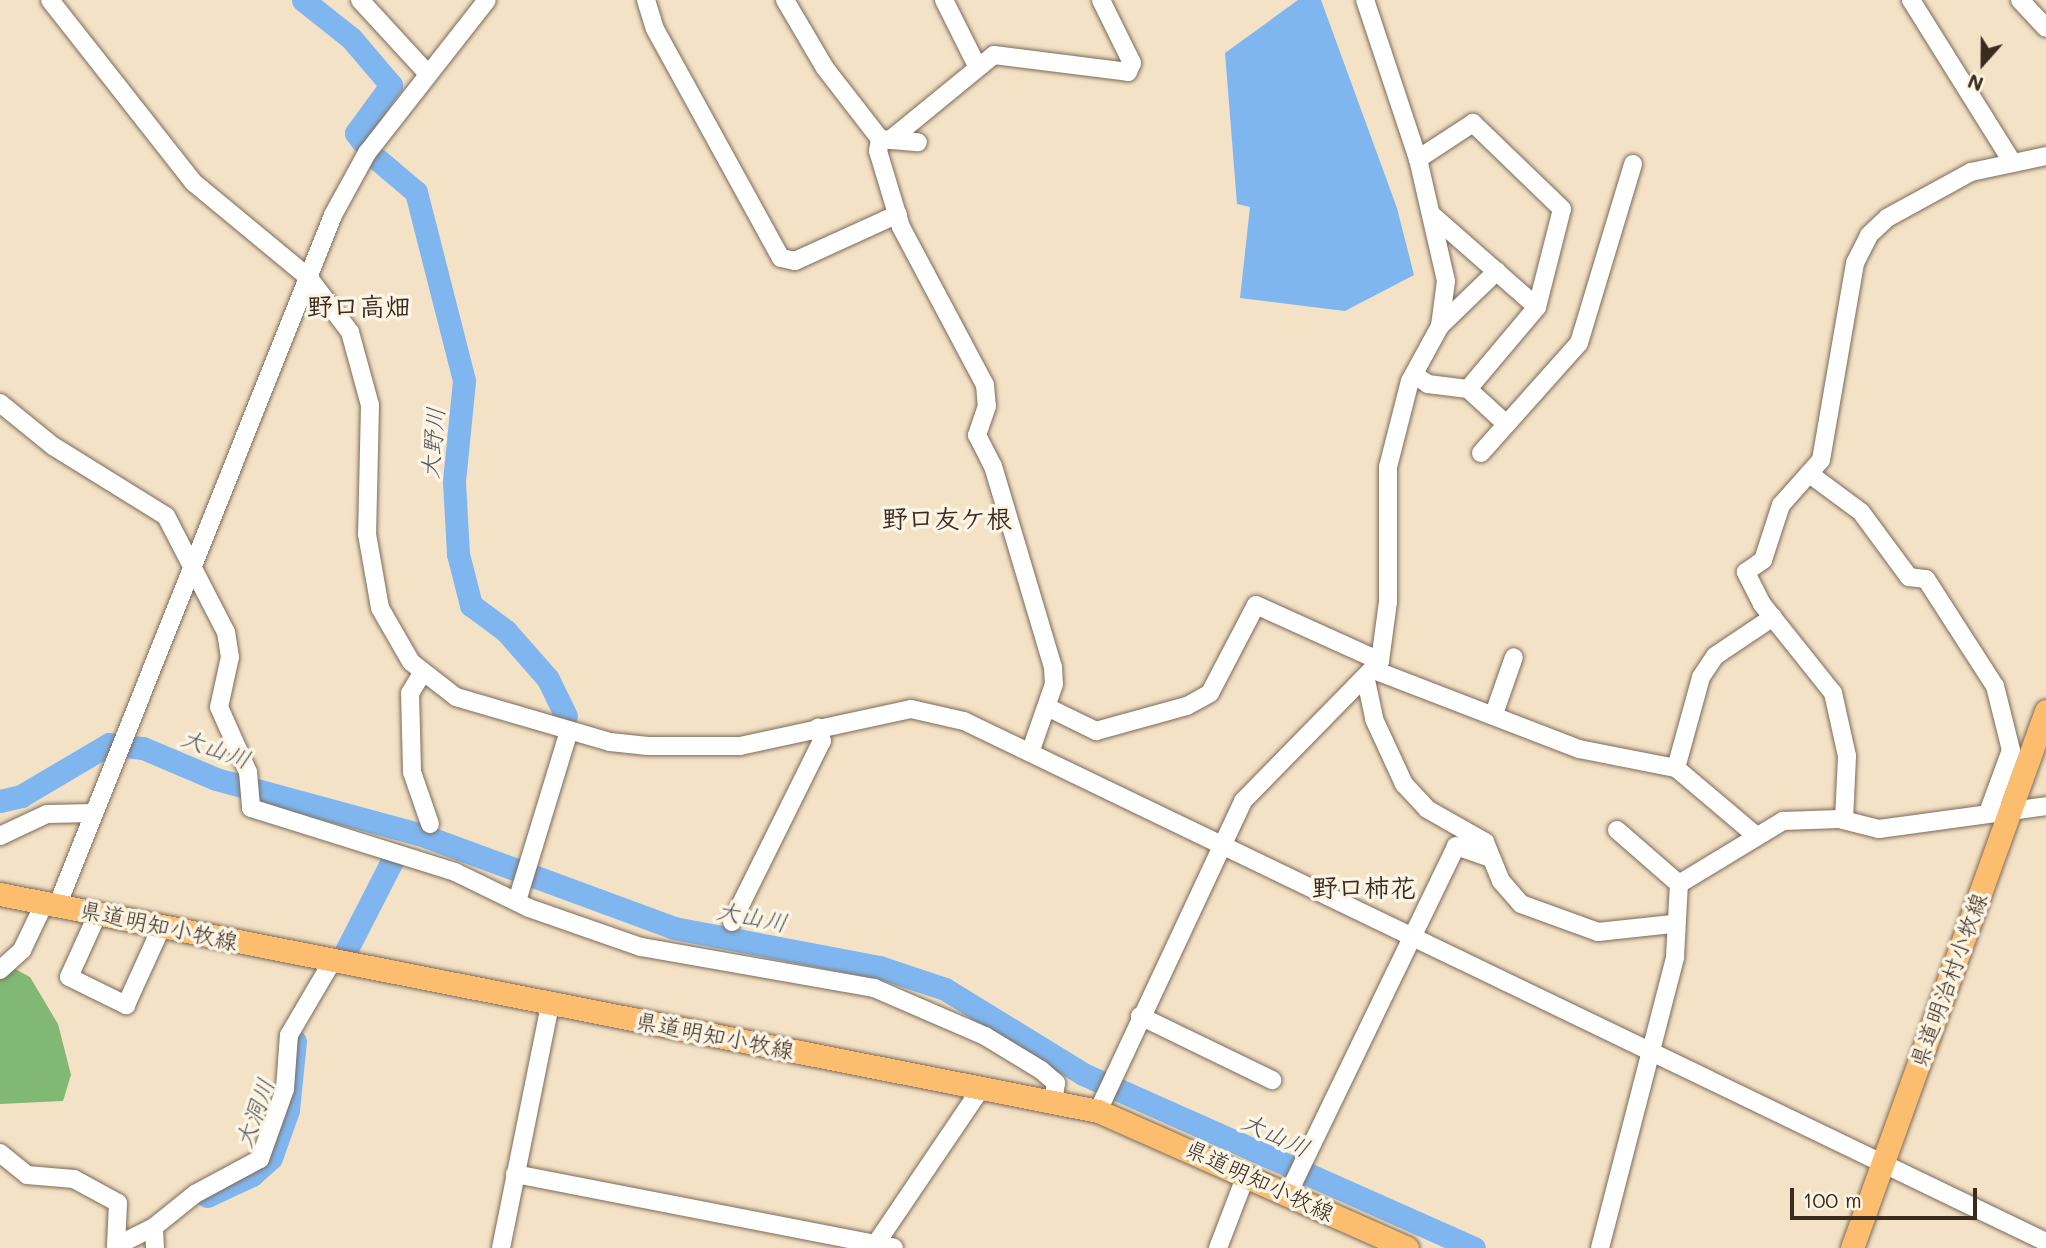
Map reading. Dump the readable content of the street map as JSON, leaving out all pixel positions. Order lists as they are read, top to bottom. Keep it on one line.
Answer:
{"streets":{"main road":["県道明知小牧線","県道明治村小牧線"]},"districts":["野口高畑","野口友ケ根","野口柿花"],"water":["大野川","大山川","大洞川"],"scale_bar":"100 m","north":"bottom"}
